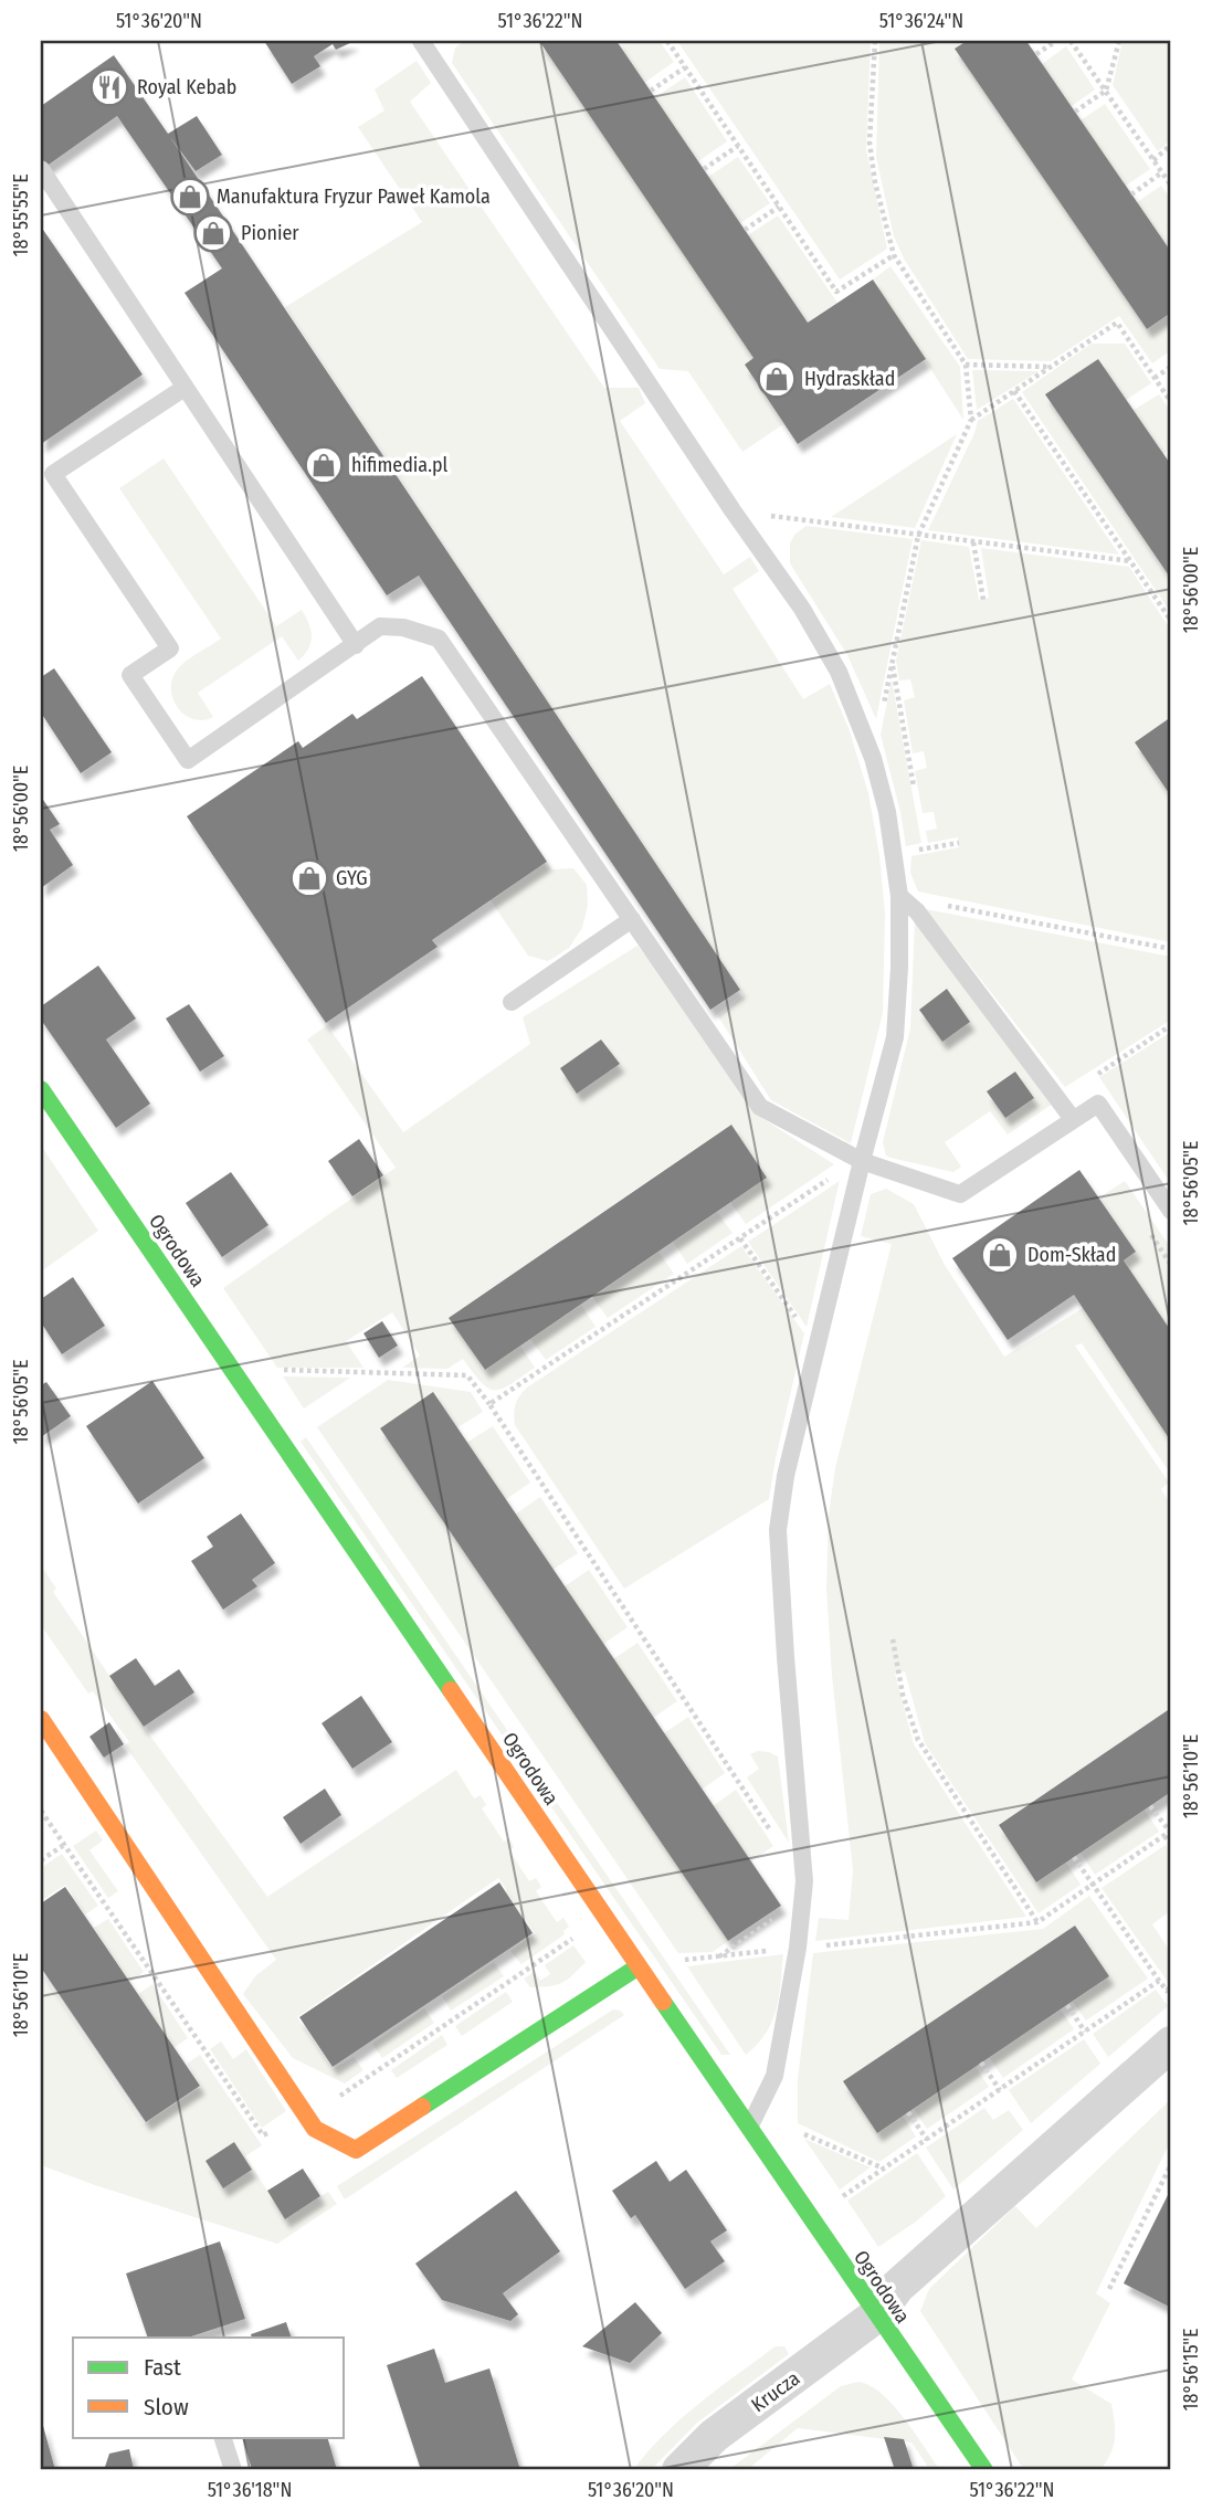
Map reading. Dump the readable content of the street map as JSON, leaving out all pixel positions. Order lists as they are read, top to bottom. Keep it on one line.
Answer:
{"streets":{"street":["Ogrodowa","Krucza"]},"crossings":[["Ogrodowa","Krucza"]],"places":{"restaurant":["Royal Kebab"],"shop":["Manufaktura Fryzur Paweł Kamola","Pionier","Hydraskład","hifimedia.pl","GYG","Dom-Skład"]},"legend":["Fast","Slow"],"coordinates":["51°36'20\"N","51°36'22\"N","51°36'24\"N","18°55'55\"E","18°56'00\"E","18°56'05\"E","18°56'10\"E","18°56'15\"E","51°36'18\"N"]}
